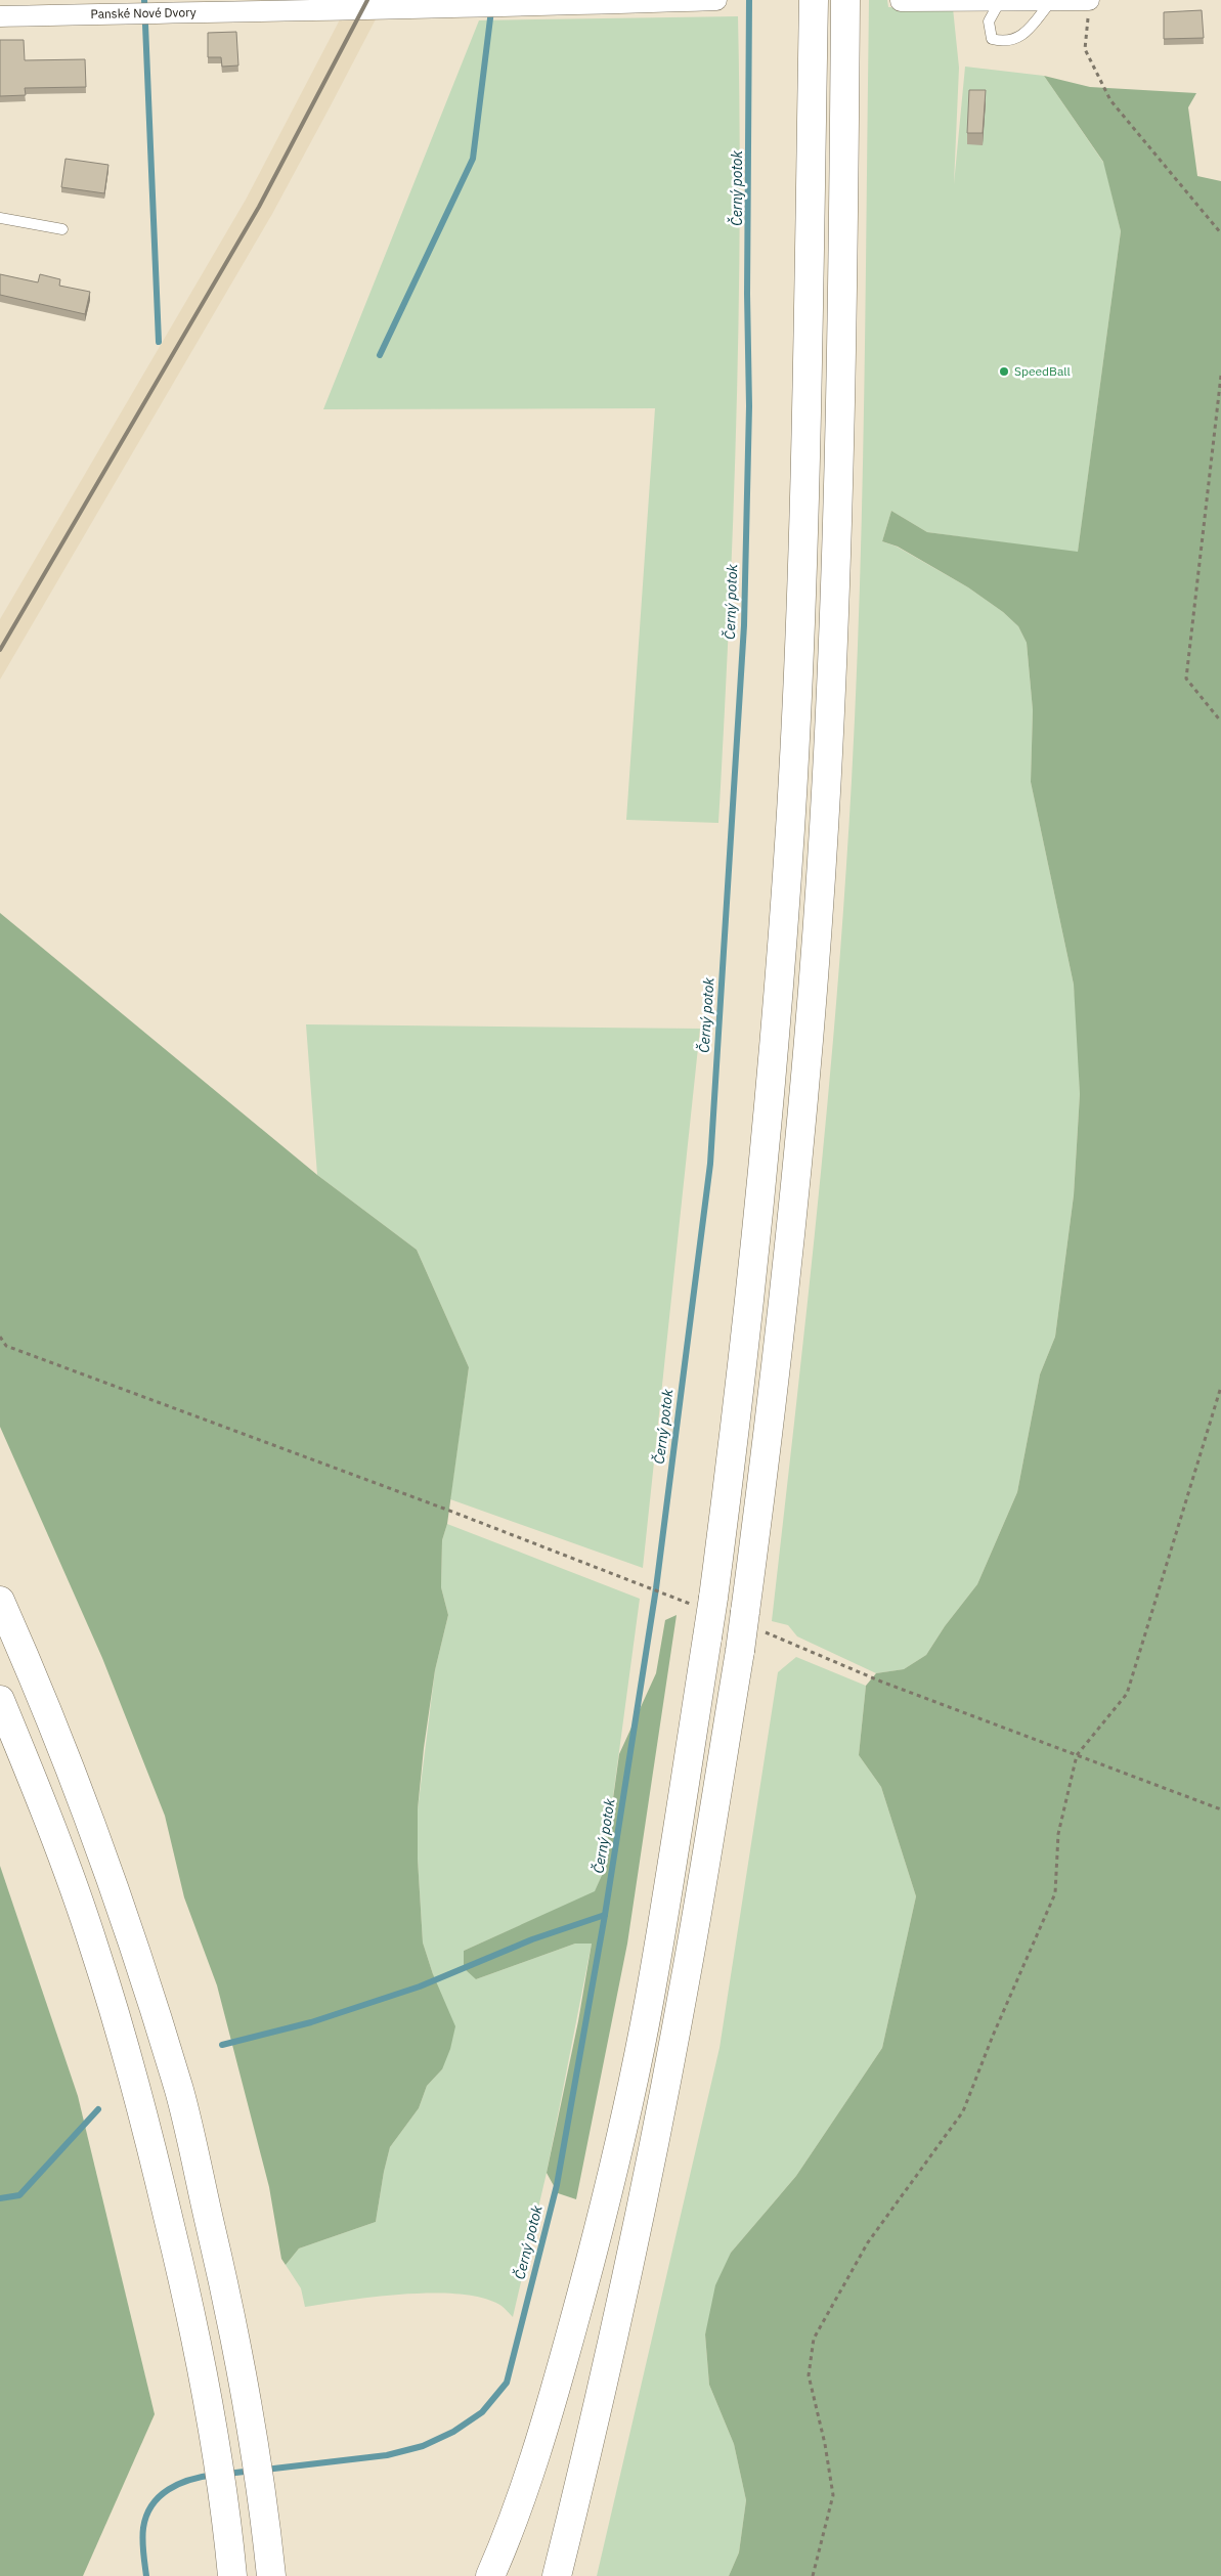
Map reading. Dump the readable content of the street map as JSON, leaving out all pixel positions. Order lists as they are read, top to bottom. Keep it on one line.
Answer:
{"streets":{"street":["Panské Nové Dvory"]},"water":["Černý potok"],"places":["SpeedBall"]}
